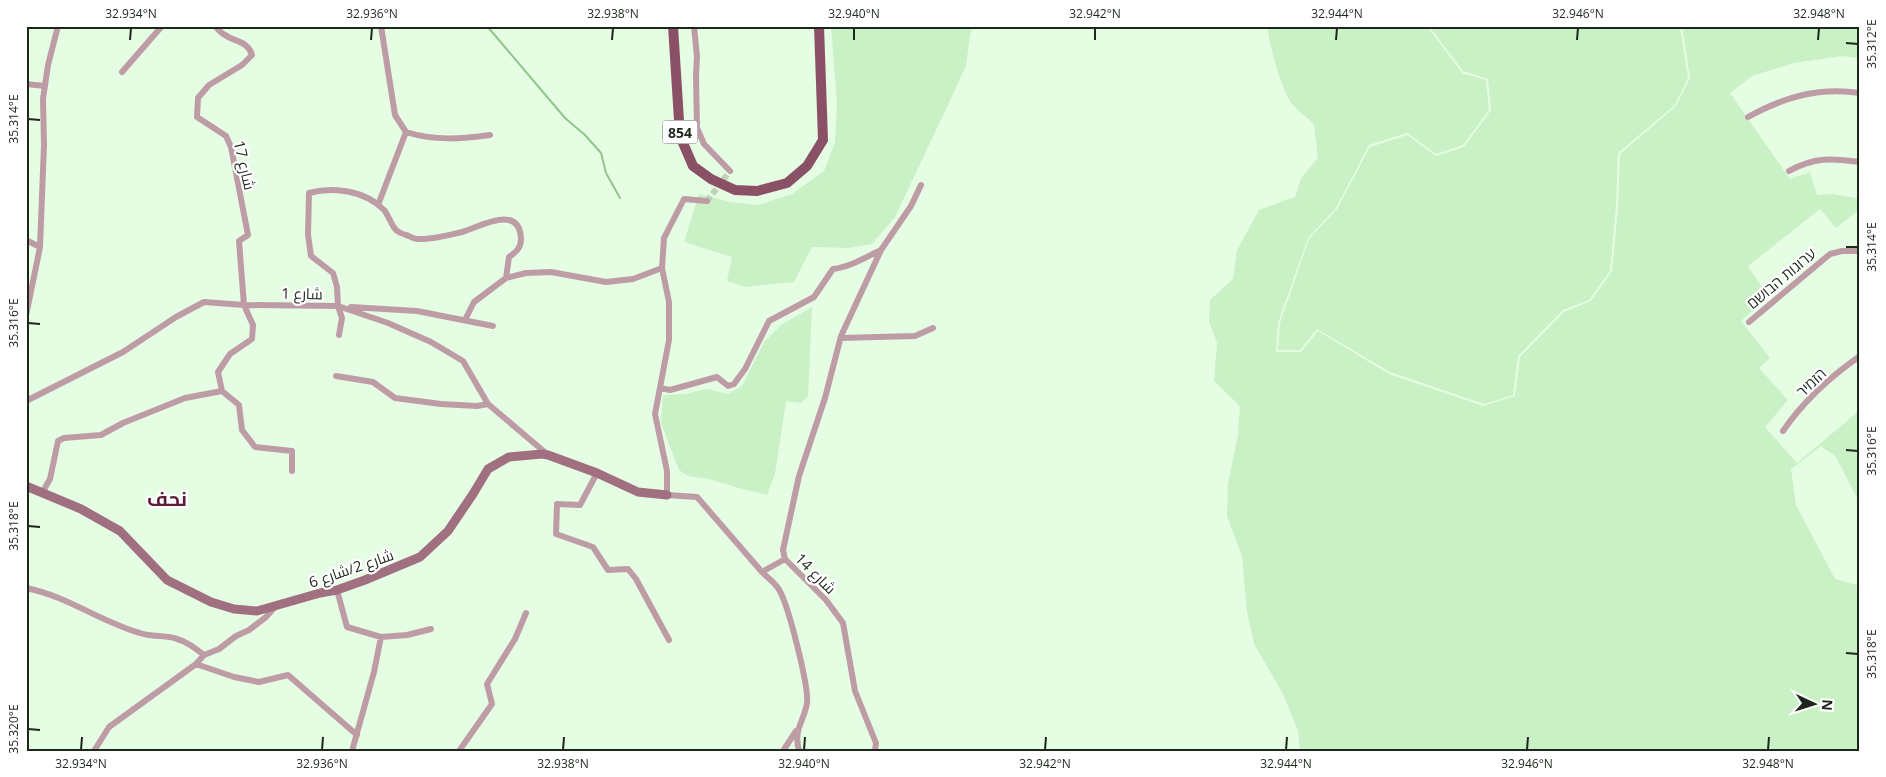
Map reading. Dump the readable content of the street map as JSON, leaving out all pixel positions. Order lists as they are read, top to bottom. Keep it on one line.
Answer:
{"streets":{"main road":["854"],"street":["شارع 17","ערוגות הבושם","شارع 1","הזמיר","شارع 2/شارع 6","شارع 14"]},"crossings":[["شارع 17","شارع 1"],["شارع 1","شارع 2/شارع 6"]],"districts":["نحف"],"north":"right","coordinates":["32.934°N","32.936°N","32.938°N","32.940°N","32.942°N","32.944°N","32.946°N","32.948°N","35.312°E","35.314°E","35.316°E","35.318°E","35.320°E"]}
